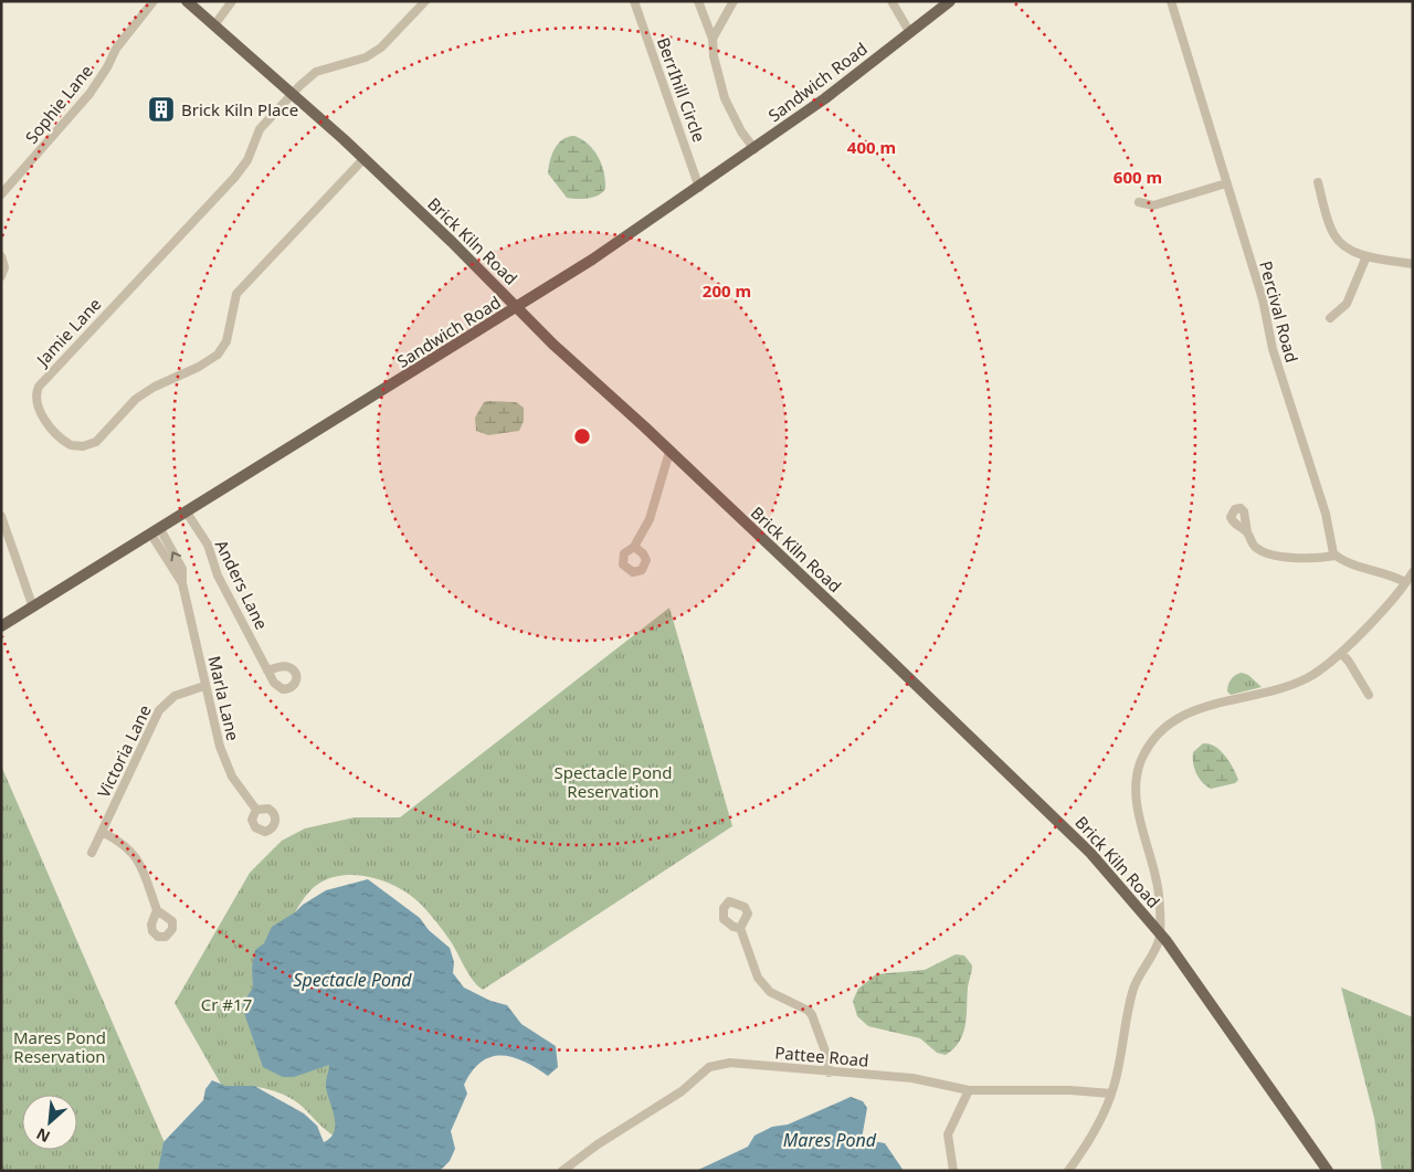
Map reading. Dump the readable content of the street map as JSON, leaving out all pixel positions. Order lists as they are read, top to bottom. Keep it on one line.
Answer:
{"streets":{"main road":["Sandwich Road","Brick Kiln Road"],"street":["BerrIhill Circle","Sophie Lane","Percival Road","Jamie Lane","Anders Lane","Marla Lane","Victoria Lane","Pattee Road"]},"crossings":[["Sandwich Road","BerrIhill Circle"],["Sandwich Road","Brick Kiln Road"],["Sandwich Road","Anders Lane"],["Sandwich Road","Marla Lane"],["Brick Kiln Road","Jamie Lane"],["Marla Lane","Victoria Lane"]],"water":["Spectacle Pond","Mares Pond"],"parks":["Spectacle Pond Reservation","Cr #17","Mares Pond Reservation"],"places":{"building":["Brick Kiln Place"]},"north":"bottom left","rings":["400 m","600 m","200 m"]}
